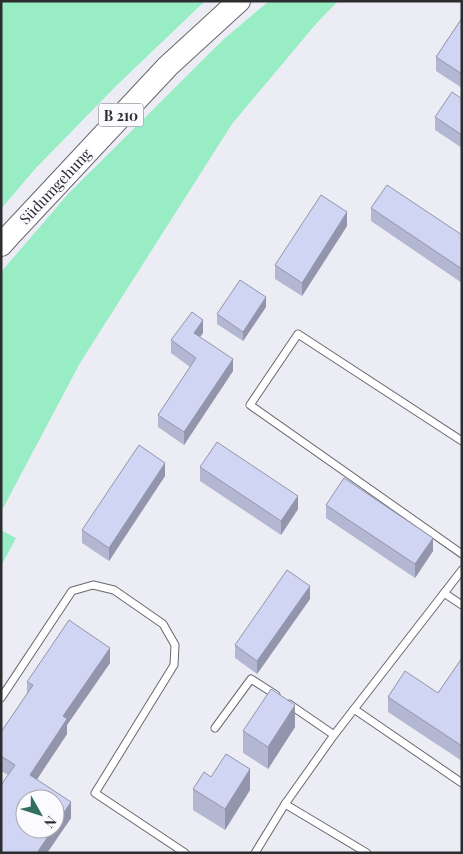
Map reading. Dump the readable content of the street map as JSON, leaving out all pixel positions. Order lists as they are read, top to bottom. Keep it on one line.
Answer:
{"streets":{"main road":["B 210","Südumgehung"]},"north":"bottom right"}
